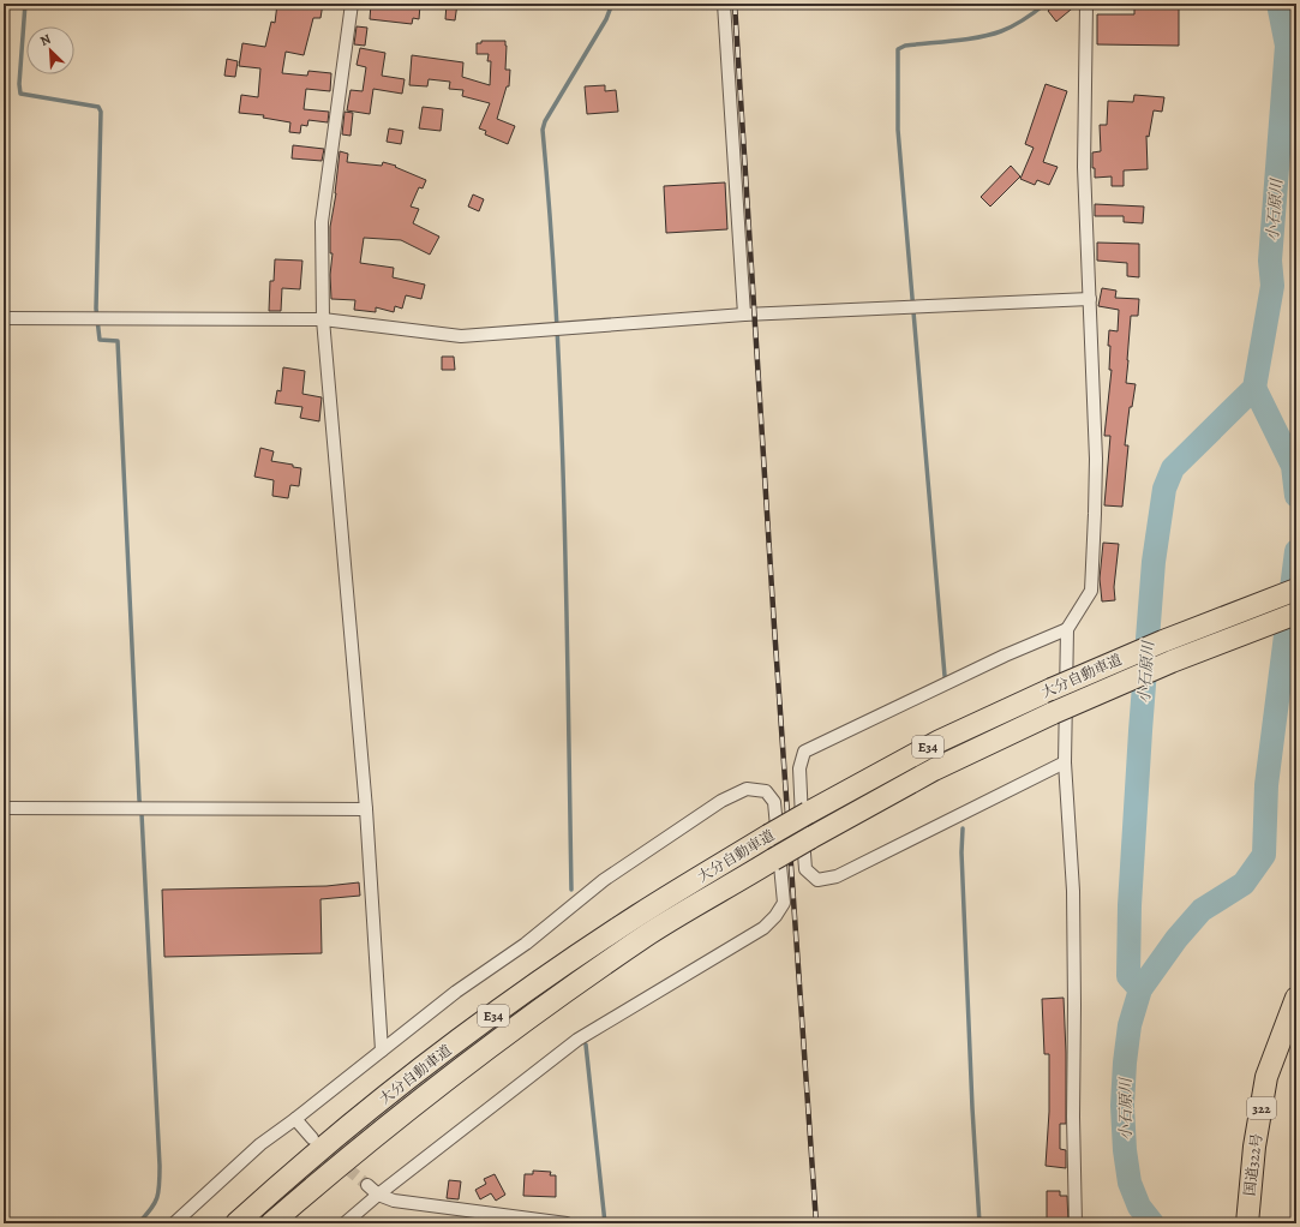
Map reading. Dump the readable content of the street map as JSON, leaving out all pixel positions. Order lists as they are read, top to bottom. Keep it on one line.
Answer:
{"streets":{"highway":["大分自動車道","E34","322","国道322号"]},"water":["小石原川"],"north":"top left"}
